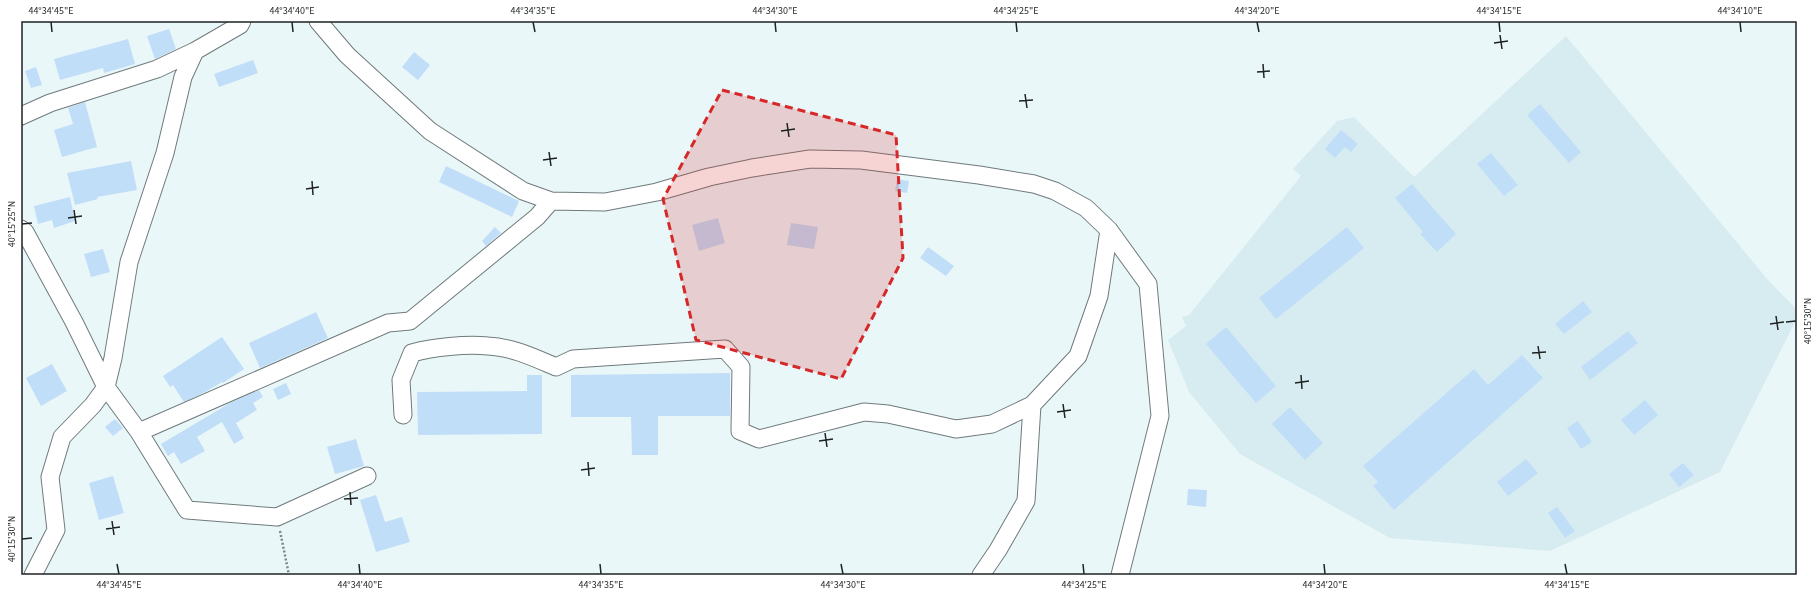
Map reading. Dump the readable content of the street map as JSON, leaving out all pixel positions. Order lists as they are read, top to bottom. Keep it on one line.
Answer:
{"coordinates":["44°34'45\"E","44°34'40\"E","44°34'35\"E","44°34'30\"E","44°34'25\"E","44°34'20\"E","44°34'15\"E","44°34'10\"E","40°15'25\"N","40°15'30\"N"]}
